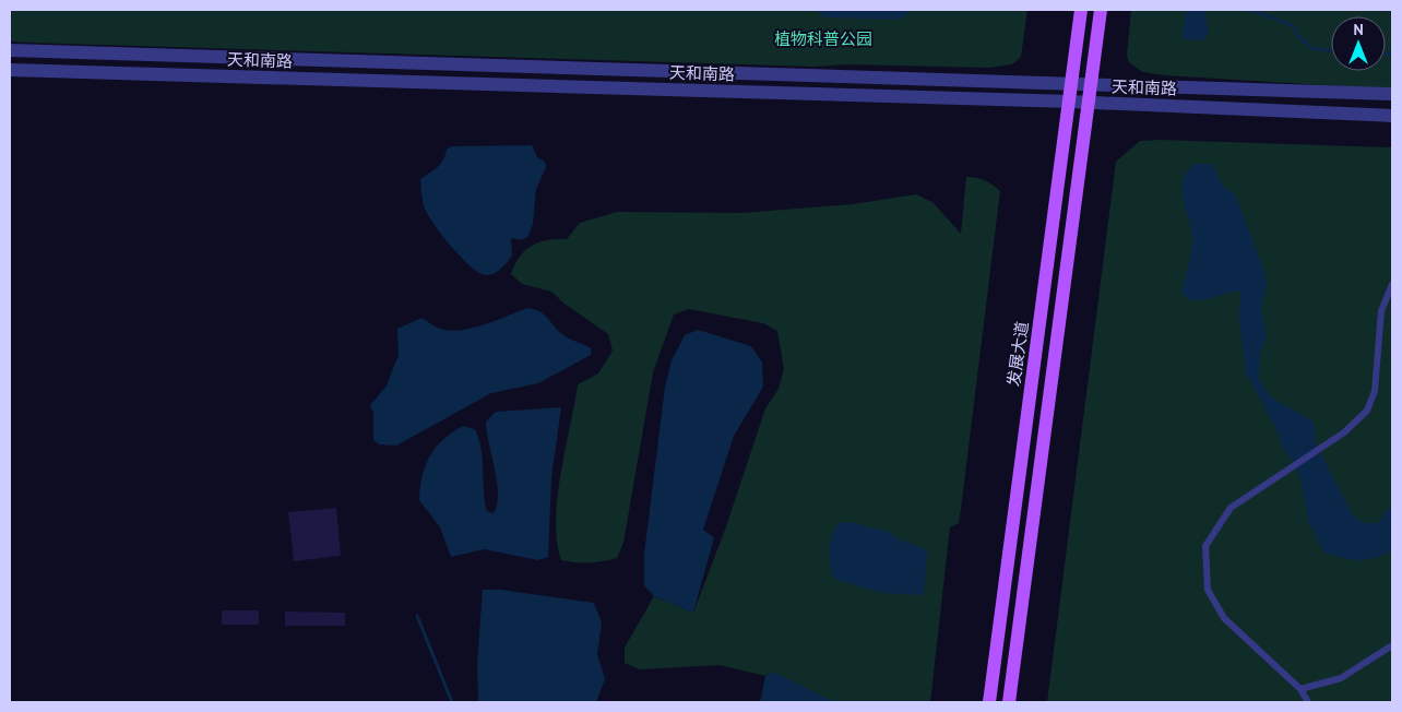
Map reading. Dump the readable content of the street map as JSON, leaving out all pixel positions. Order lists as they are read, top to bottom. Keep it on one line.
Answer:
{"streets":{"main road":["发展大道"],"street":["天和南路"]},"crossings":[["天和南路","发展大道"]],"parks":["植物科普公园"],"north":"top"}
